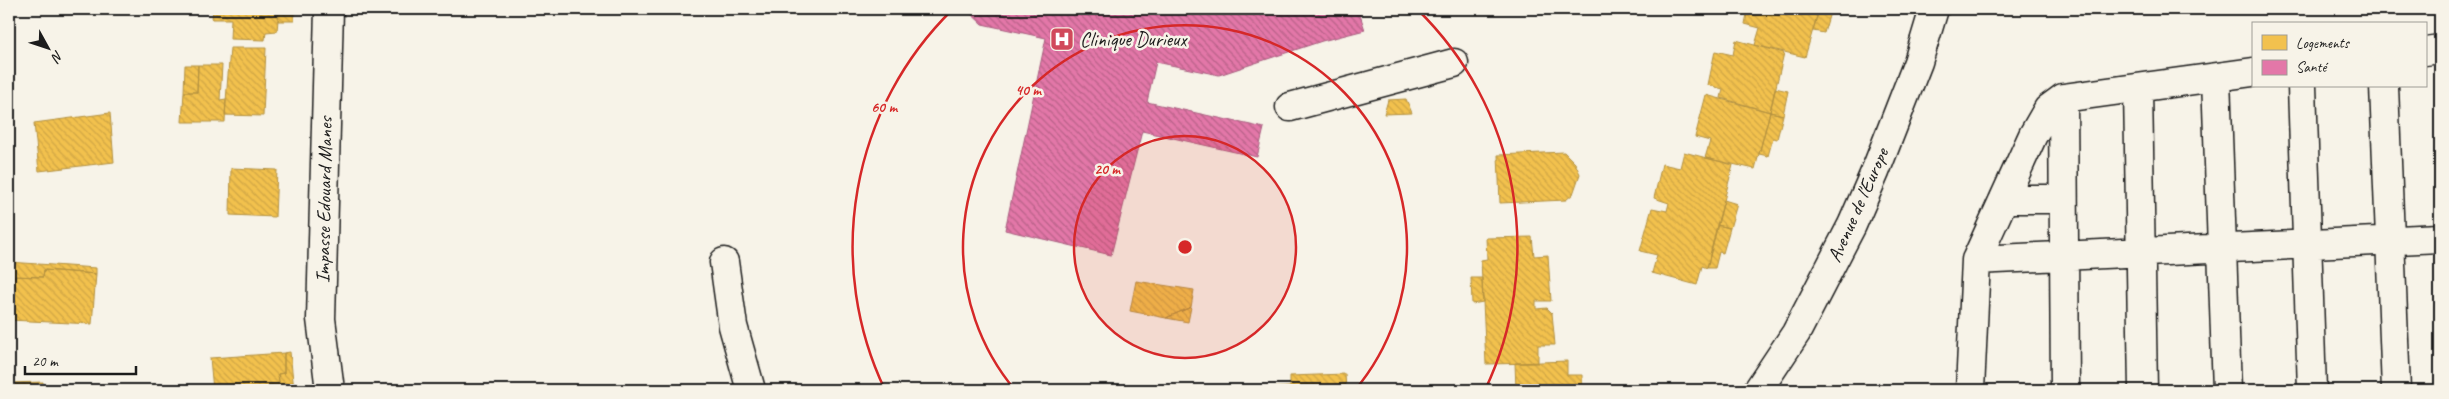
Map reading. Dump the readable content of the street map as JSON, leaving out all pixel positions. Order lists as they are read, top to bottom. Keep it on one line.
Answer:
{"streets":{"street":["Impasse Edouard Manes","Avenue de l'Europe"]},"places":{"hospital":["Clinique Durieux"]},"legend":["Logements","Santé"],"scale_bar":"20 m","north":"bottom right","rings":["40 m","60 m","20 m"]}
